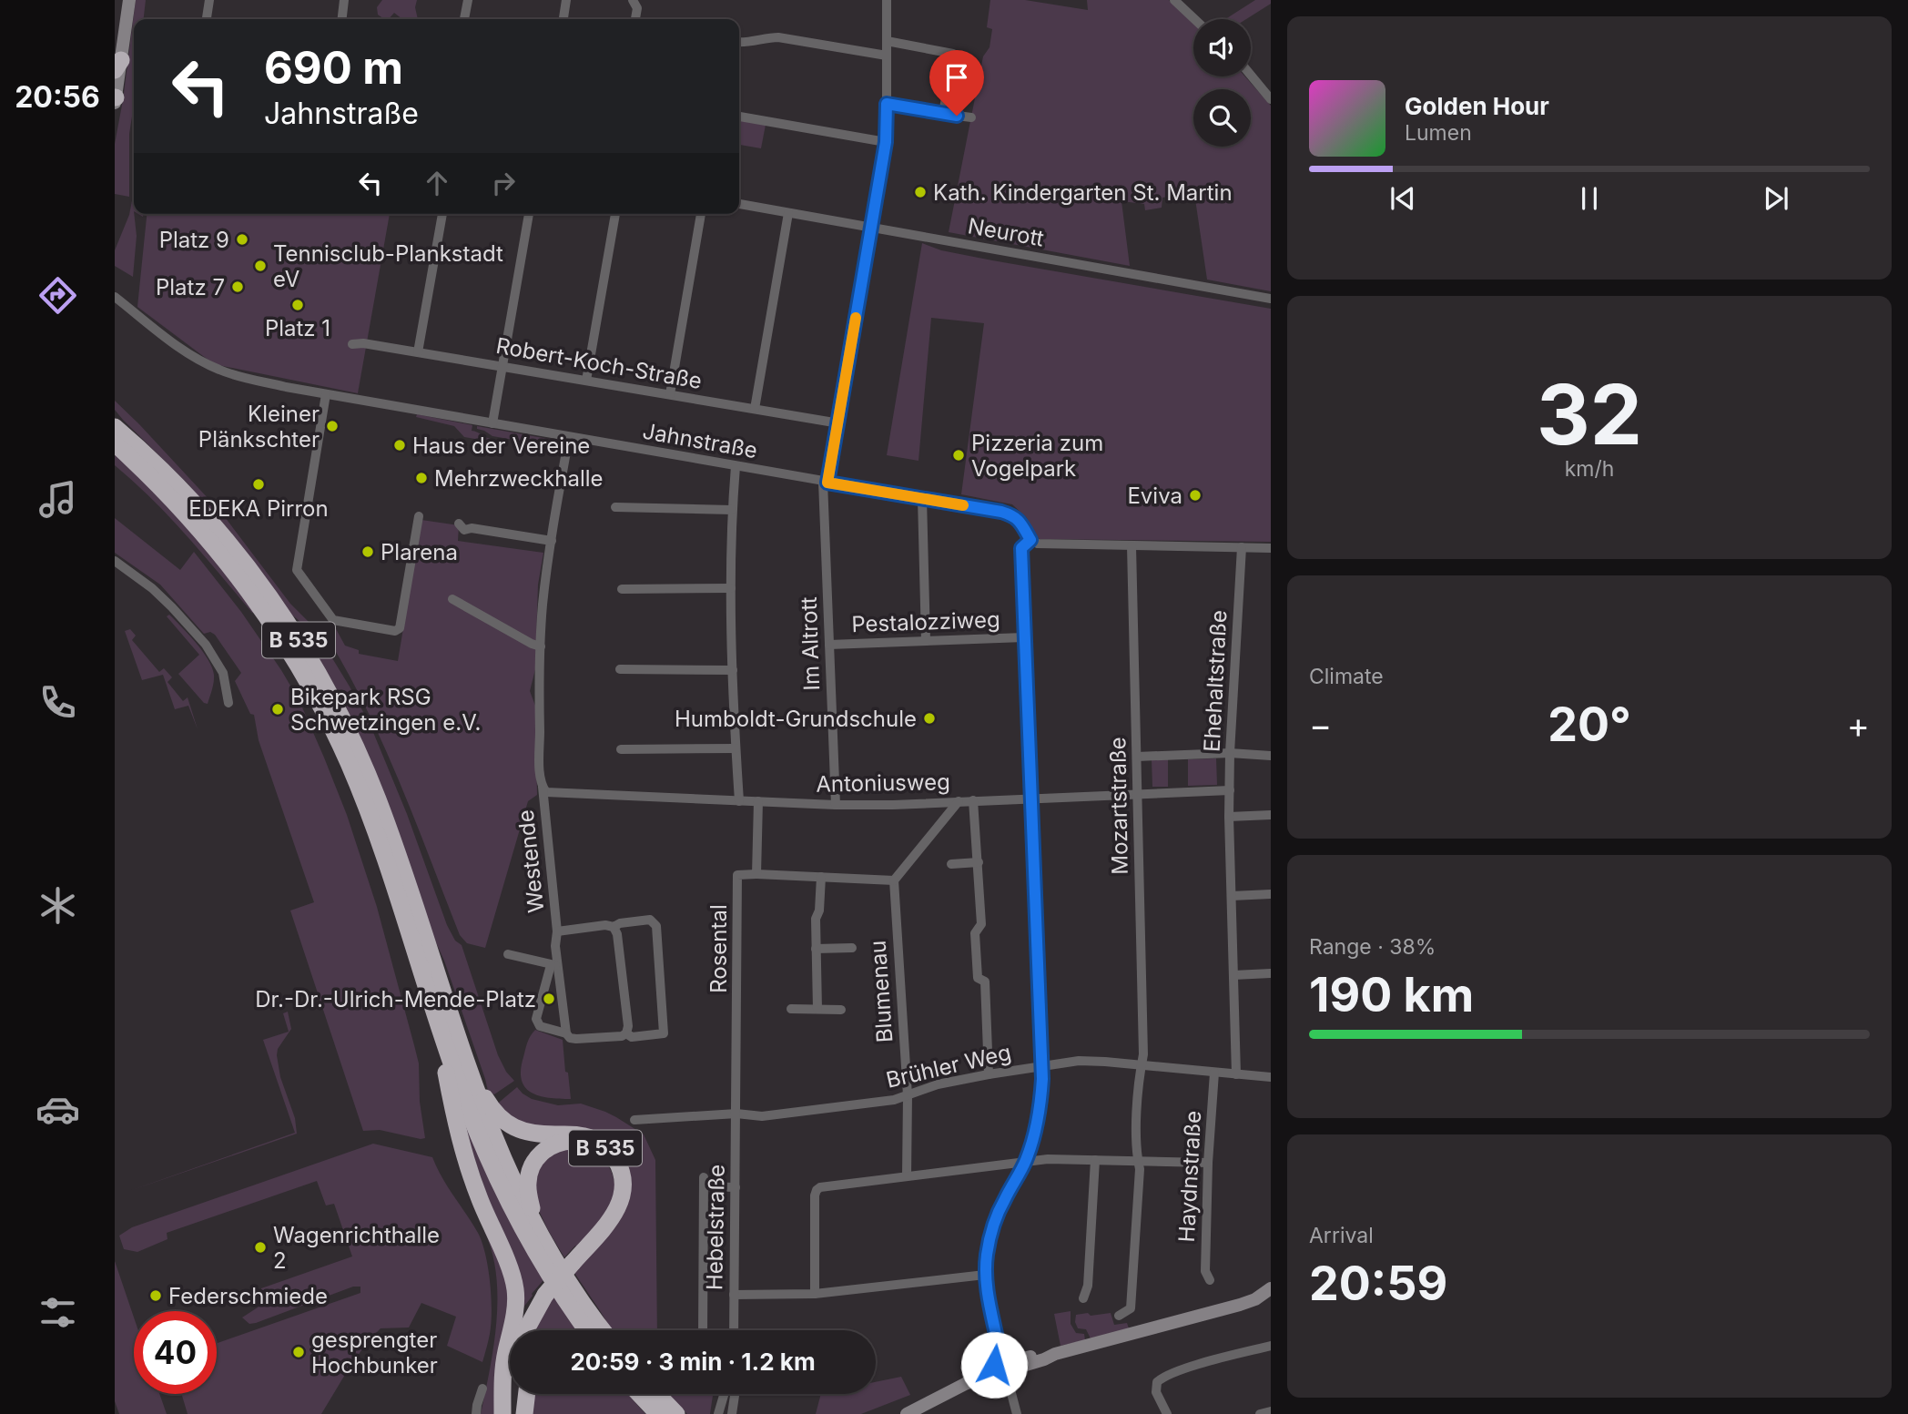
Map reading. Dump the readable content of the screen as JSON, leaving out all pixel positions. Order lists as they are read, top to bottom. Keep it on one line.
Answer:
{"streets":{"highway":["B 535"],"street":["Neurott","Robert-Koch-Straße","Jahnstraße","Pestalozziweg","Im Altrott","Ehehaltstraße","Antoniusweg","Mozartstraße","Westende","Rosental","Blumenau","Brühler Weg","Haydnstraße","Hebelstraße"]},"crossings":[["Neurott","Im Altrott"],["Robert-Koch-Straße","Im Altrott"],["Jahnstraße","Im Altrott"],["Jahnstraße","Westende"],["Pestalozziweg","Im Altrott"],["Im Altrott","Antoniusweg"],["Ehehaltstraße","Antoniusweg"],["Ehehaltstraße","Brühler Weg"],["Antoniusweg","Mozartstraße"],["Antoniusweg","Westende"],["Mozartstraße","Brühler Weg"],["Rosental","Brühler Weg"],["Rosental","Hebelstraße"],["Blumenau","Brühler Weg"],["Brühler Weg","Haydnstraße"],["Brühler Weg","Hebelstraße"]],"places":["Kath. Kindergarten St. Martin","Platz 9","Tennisclub-Plankstadt eV","Platz 7","Platz 1","Kleiner Plänkschter","Haus der Vereine","Pizzeria zum Vogelpark","Mehrzweckhalle","EDEKA Pirron","Eviva","Plarena","Bikepark RSG Schwetzingen e.V.","Humboldt-Grundschule","Dr.-Dr.-Ulrich-Mende-Platz","Wagenrichthalle 2","Federschmiede","gesprengter Hochbunker"],"page":{"tabs":"20:56","turn":["690 m","Jahnstraße"],"song":["Golden Hour","Lumen"],"tile":[["32","km/h"],"Climate",["Range · 38%","190 km"],["Arrival","20:59"]],"heat":["−","20°","+"],"limit":"40","trip":"20:59 · 3 min · 1.2 km"}}
